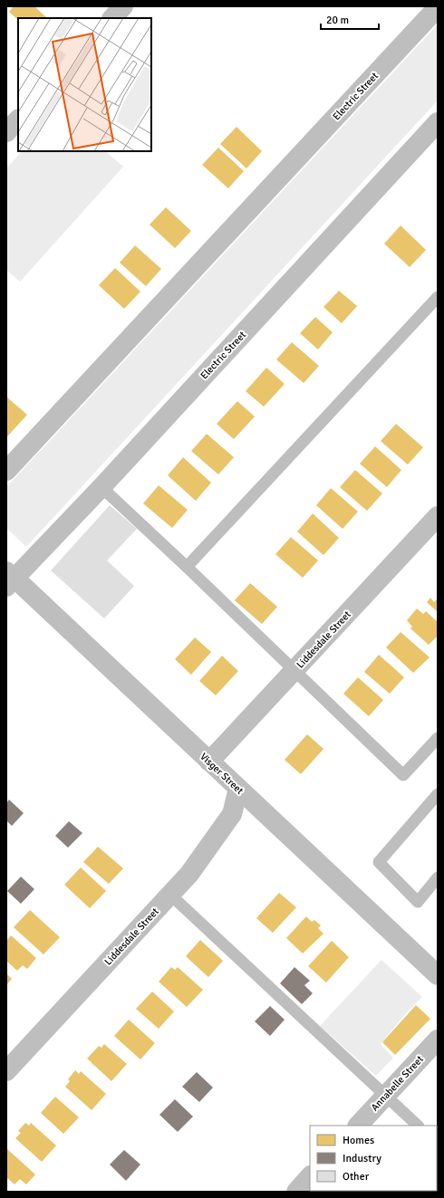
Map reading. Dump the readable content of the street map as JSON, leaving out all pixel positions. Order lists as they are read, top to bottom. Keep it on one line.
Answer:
{"streets":{"street":["Electric Street","Liddesdale Street","Visger Street","Annabelle Street"]},"crossings":[["Electric Street","Visger Street"],["Liddesdale Street","Visger Street"]],"legend":["Homes","Industry","Other"],"scale_bar":"20 m"}
